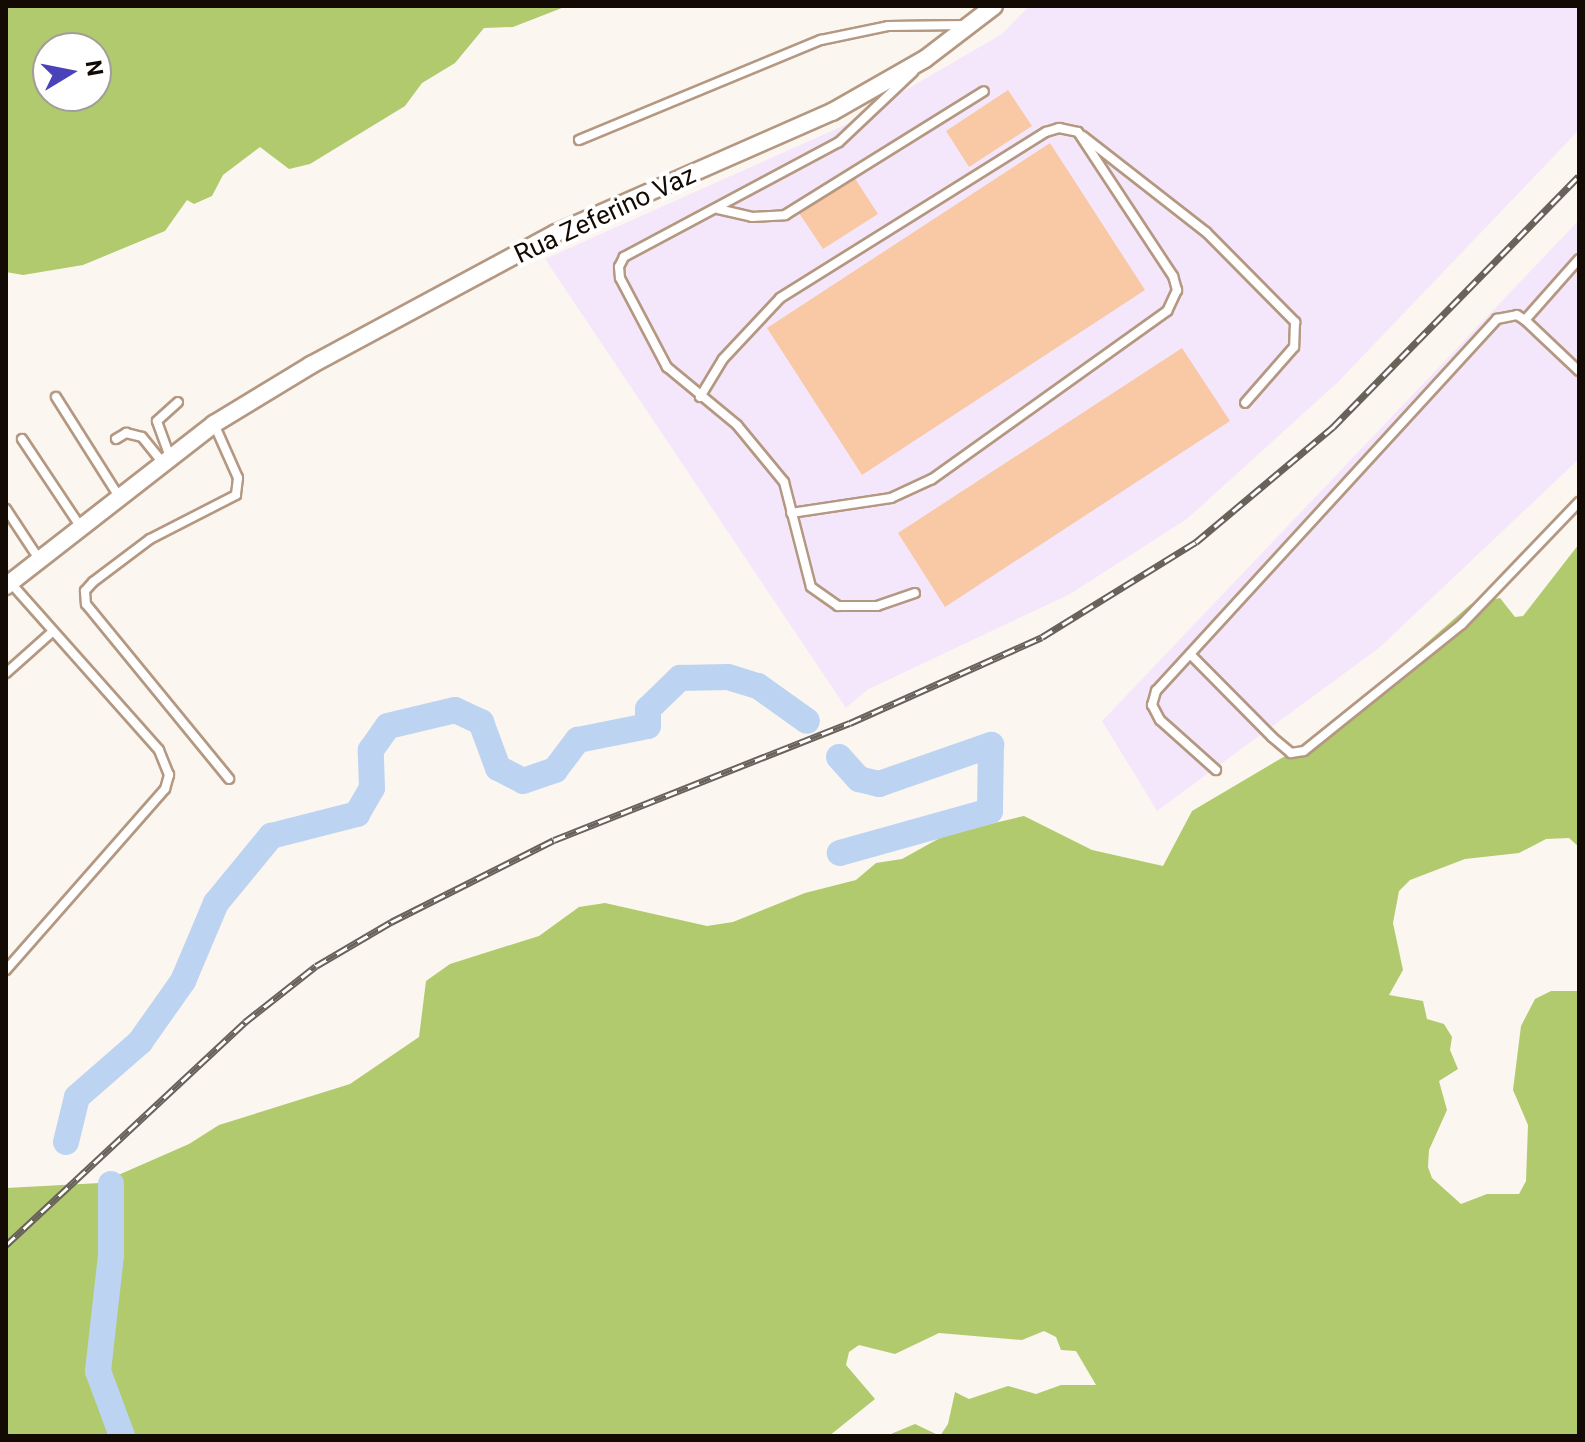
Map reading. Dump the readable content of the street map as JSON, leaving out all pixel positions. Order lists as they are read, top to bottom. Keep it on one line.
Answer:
{"streets":{"street":["Rua Zeferino Vaz"]},"north":"right"}
